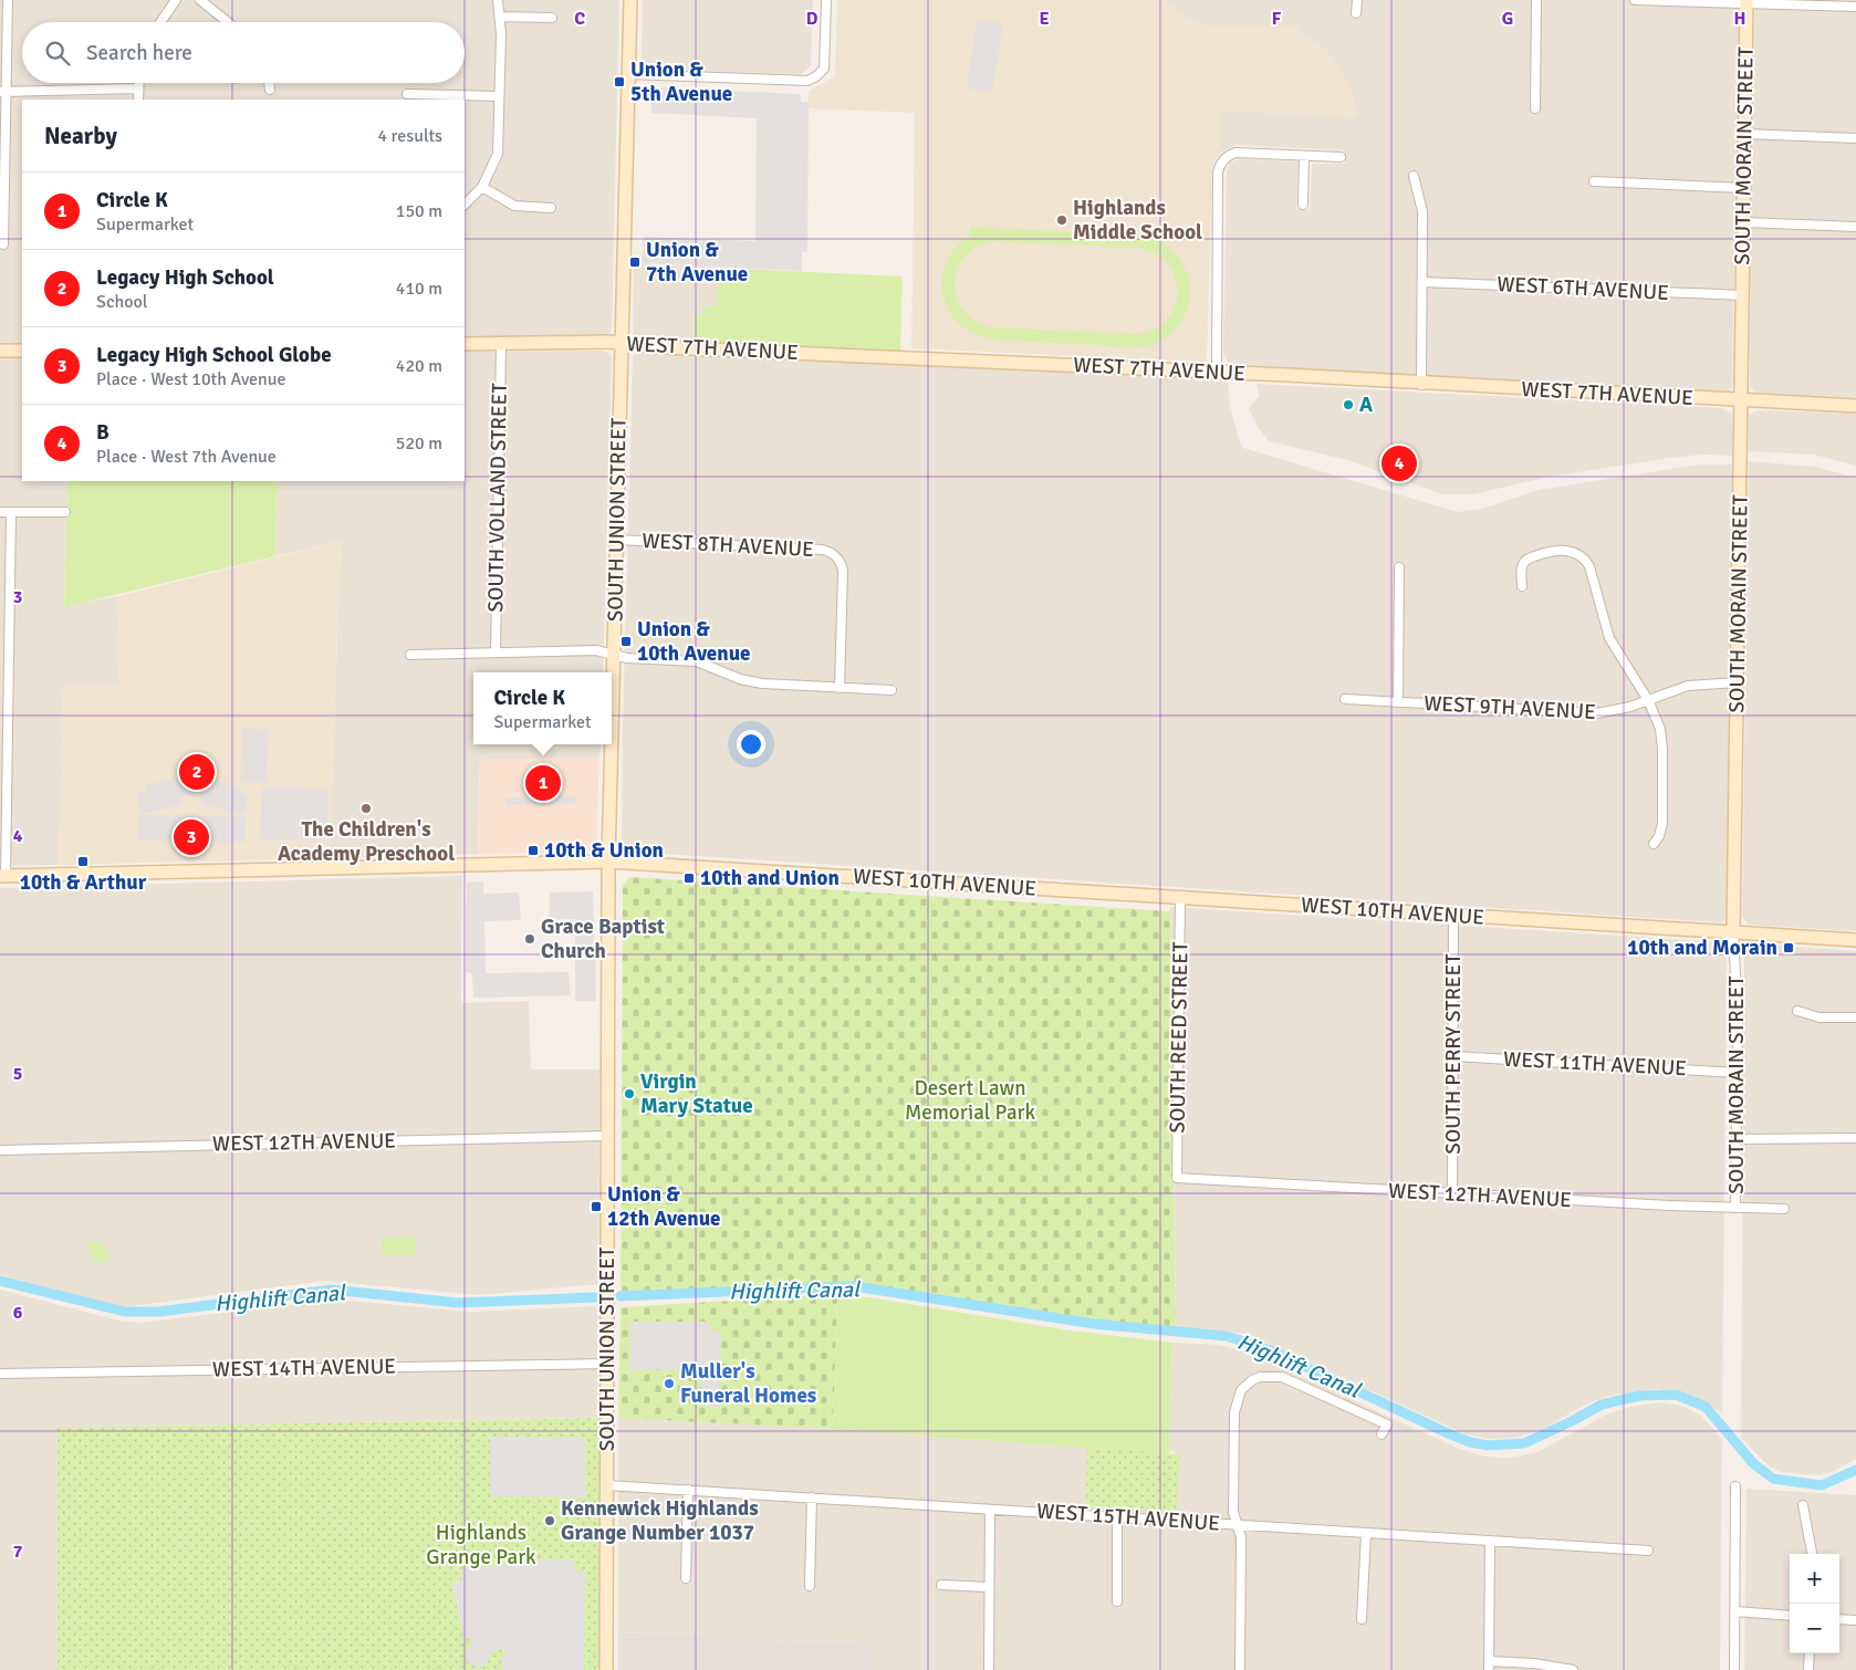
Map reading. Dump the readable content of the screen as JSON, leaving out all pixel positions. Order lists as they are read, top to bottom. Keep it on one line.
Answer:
{"streets":{"main road":["SOUTH MORAIN STREET","WEST 7TH AVENUE","SOUTH UNION STREET","WEST 10TH AVENUE"],"street":["WEST 6TH AVENUE","SOUTH VOLLAND STREET","WEST 8TH AVENUE","WEST 9TH AVENUE","SOUTH REED STREET","SOUTH PERRY STREET","WEST 11TH AVENUE","WEST 12TH AVENUE","WEST 14TH AVENUE","WEST 15TH AVENUE"]},"crossings":[["SOUTH MORAIN STREET","WEST 6TH AVENUE"],["SOUTH MORAIN STREET","WEST 7TH AVENUE"],["SOUTH MORAIN STREET","WEST 9TH AVENUE"],["SOUTH MORAIN STREET","WEST 10TH AVENUE"],["SOUTH MORAIN STREET","WEST 11TH AVENUE"],["SOUTH MORAIN STREET","WEST 12TH AVENUE"],["WEST 7TH AVENUE","SOUTH VOLLAND STREET"],["WEST 7TH AVENUE","SOUTH UNION STREET"],["SOUTH UNION STREET","WEST 8TH AVENUE"],["SOUTH UNION STREET","WEST 10TH AVENUE"],["SOUTH UNION STREET","WEST 12TH AVENUE"],["SOUTH UNION STREET","WEST 14TH AVENUE"],["SOUTH UNION STREET","WEST 15TH AVENUE"],["WEST 10TH AVENUE","SOUTH REED STREET"],["WEST 10TH AVENUE","SOUTH PERRY STREET"],["SOUTH REED STREET","WEST 12TH AVENUE"],["SOUTH PERRY STREET","WEST 11TH AVENUE"],["SOUTH PERRY STREET","WEST 12TH AVENUE"]],"water":["Highlift Canal"],"parks":["Desert Lawn Memorial Park","Highlands Grange Park"],"places":{"transit":["Union & 5th Avenue","Union & 7th Avenue","Union & 10th Avenue","10th & Union","10th & Arthur","10th and Union","10th and Morain","Union & 12th Avenue"],"other":["Highlands Middle School","A","The Children's Academy Preschool","Grace Baptist Church","Virgin Mary Statue","Muller's Funeral Homes","Kennewick Highlands Grange Number 1037"]},"page":{"search":"Search here","heading":["Nearby","4 results"],"list":[{"mark":"1","name":"Circle K","note":"Supermarket","value":"150 m"},{"mark":"2","name":"Legacy High School","note":"School","value":"410 m"},{"mark":"3","name":"Legacy High School Globe","note":"Place · West 10th Avenue","value":"420 m"},{"mark":"4","name":"B","note":"Place · West 7th Avenue","value":"520 m"}],"pins":["4","2","1","3"],"popup":["Circle K","Supermarket"],"map_buttons":["+","−"]},"grid":{"columns":["C","D","E","F","G","H"],"rows":["3","4","5","6","7"]}}
